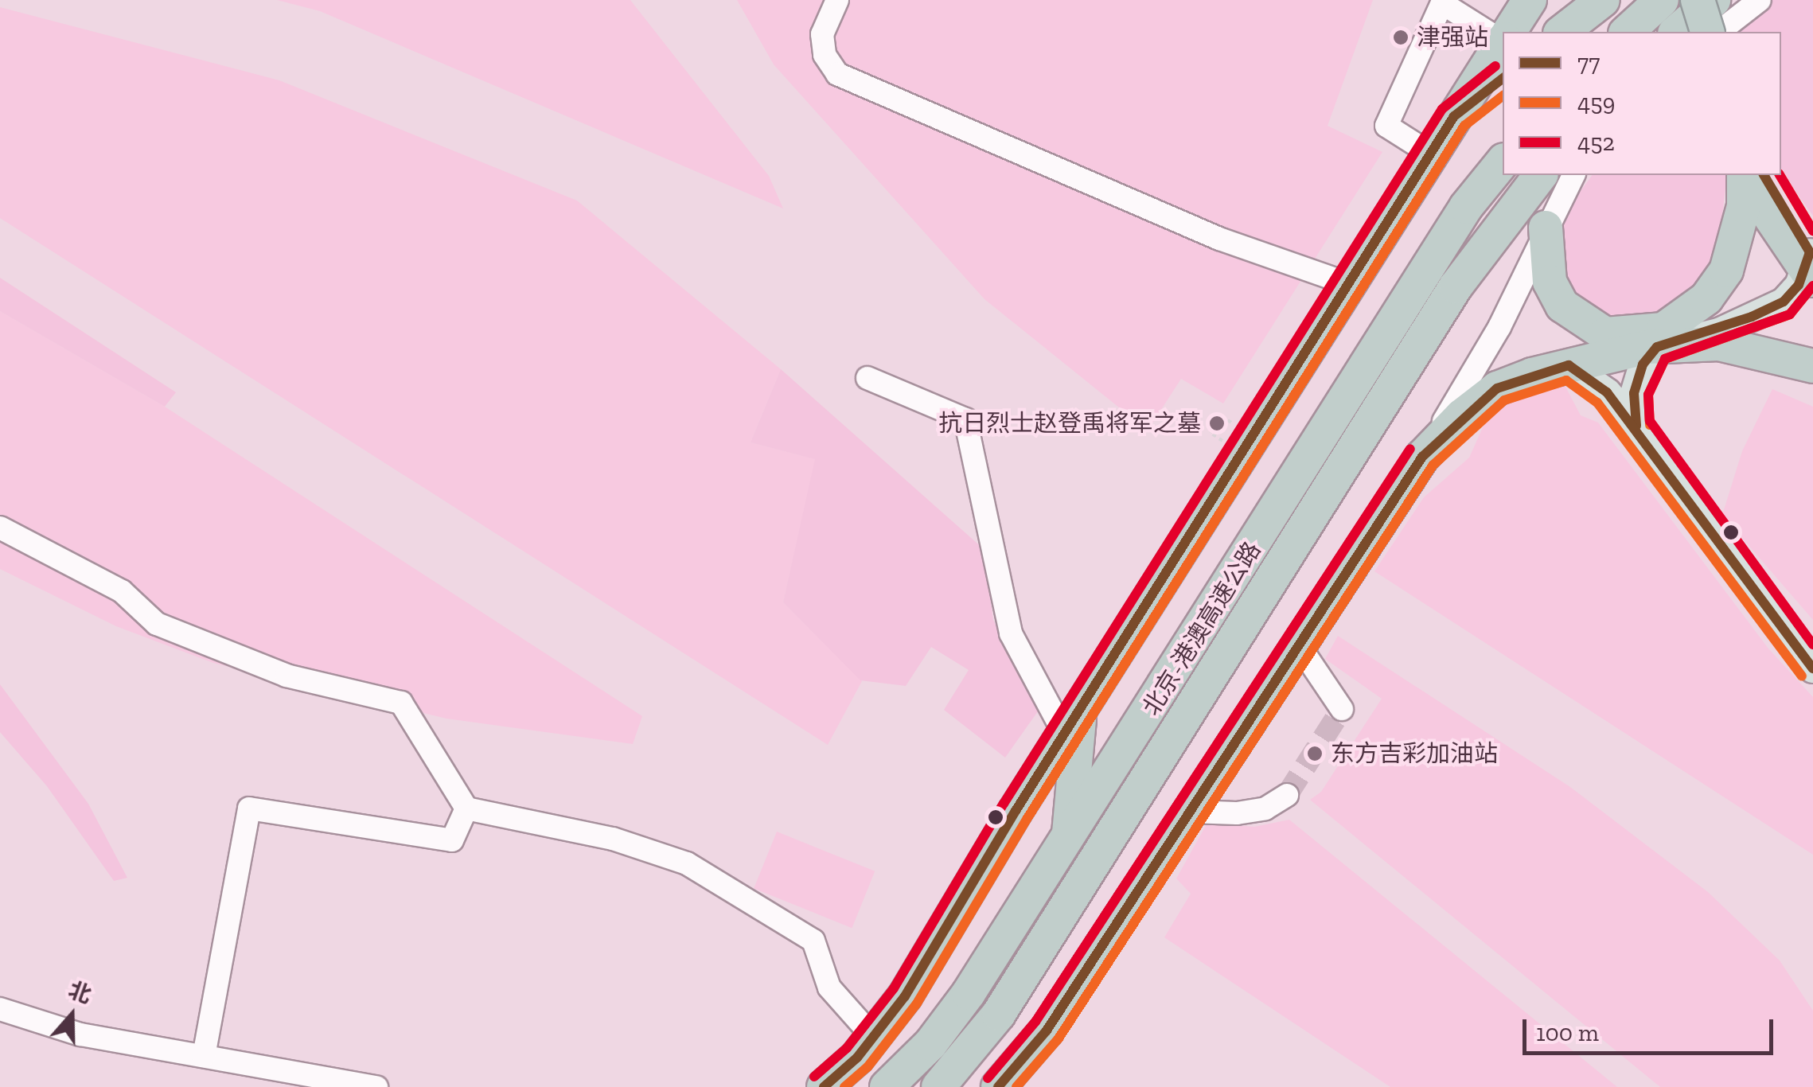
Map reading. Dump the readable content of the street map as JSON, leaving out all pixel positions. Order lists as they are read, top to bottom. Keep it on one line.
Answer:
{"streets":{"highway":["北京-港澳高速公路"]},"places":["津强站","抗日烈士赵登禹将军之墓","东方吉彩加油站"],"lines":["transit line 452","transit line 77","transit line 459"],"legend":["77","459","452"],"scale_bar":"100 m","north":"top"}
